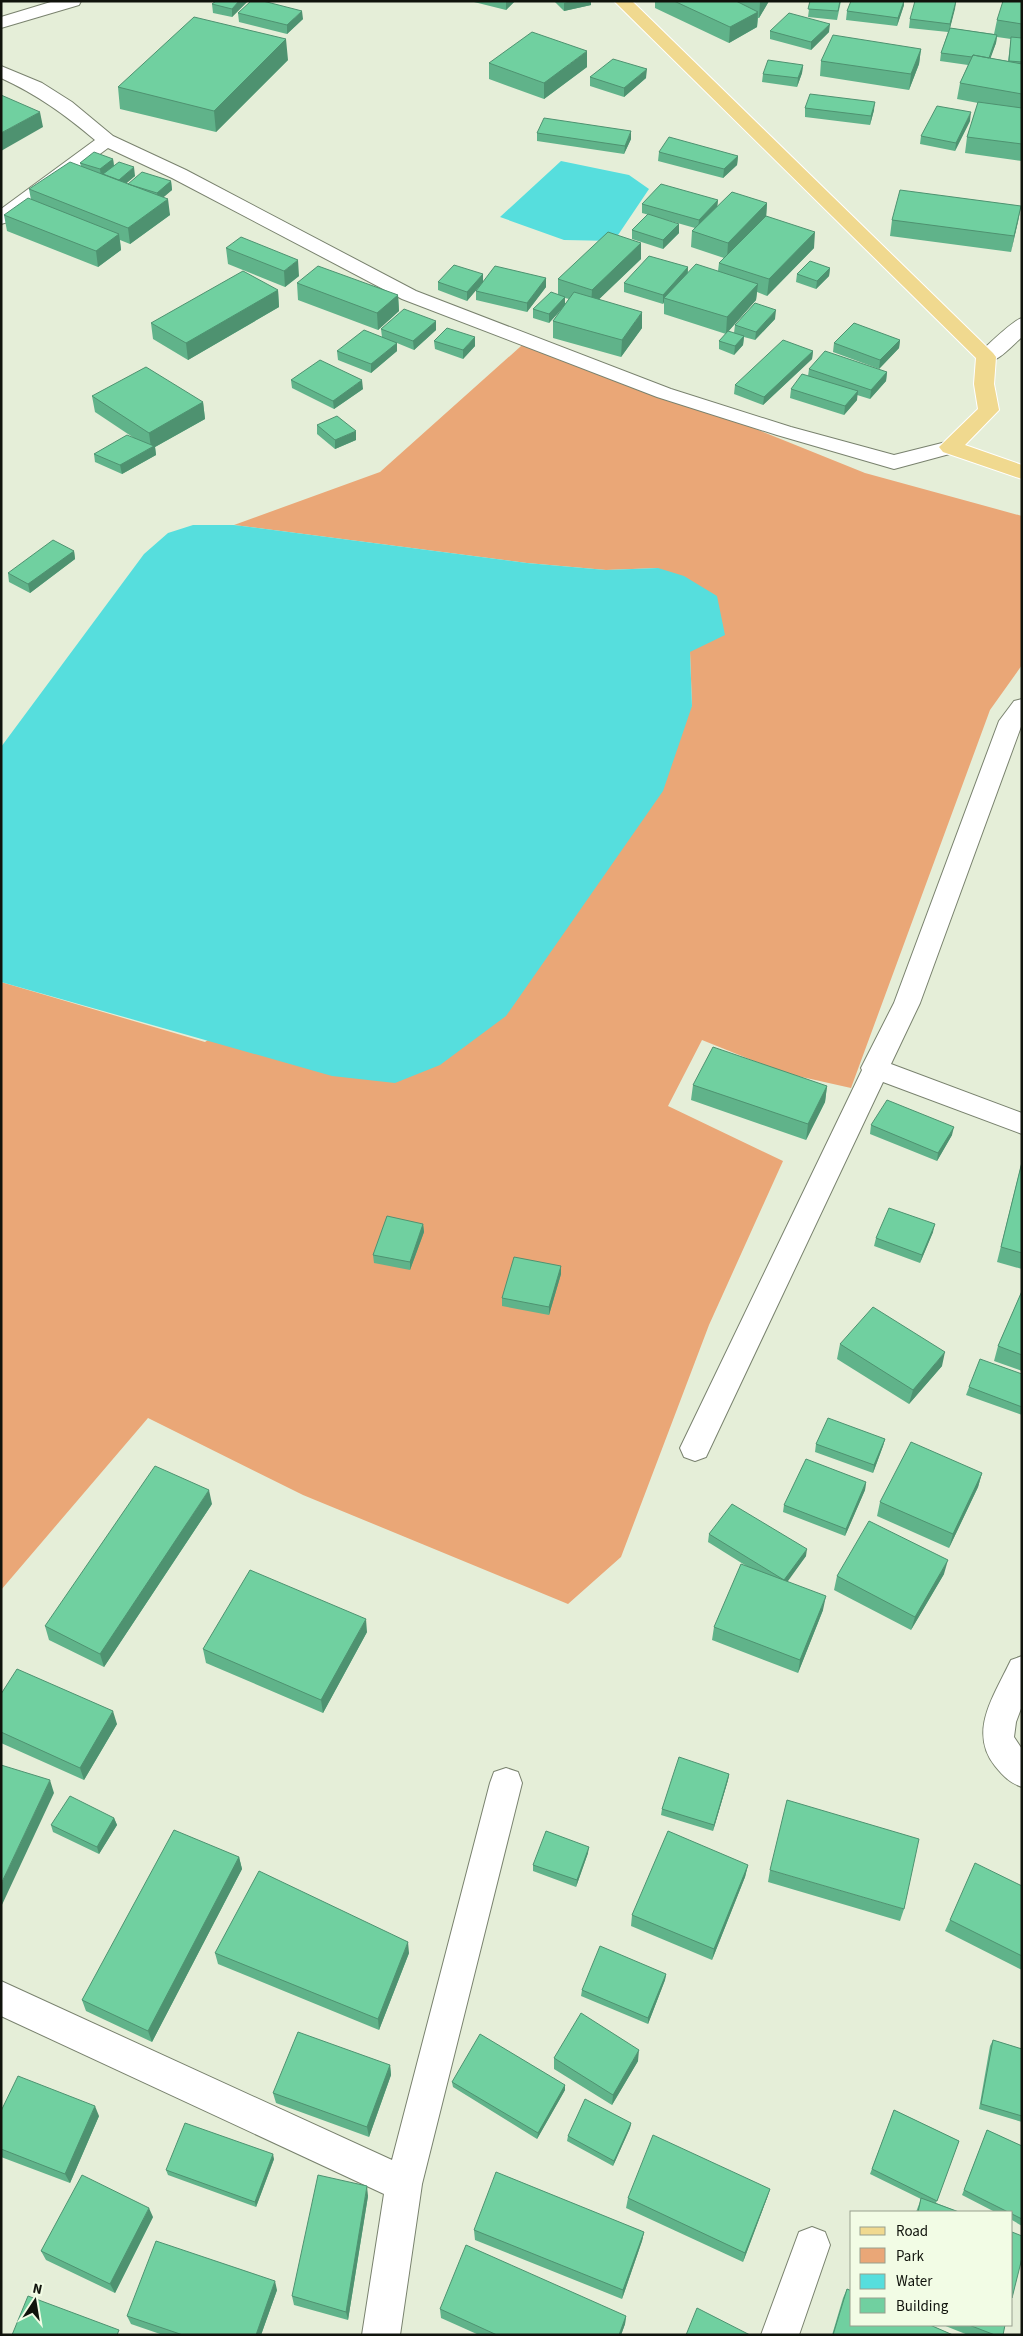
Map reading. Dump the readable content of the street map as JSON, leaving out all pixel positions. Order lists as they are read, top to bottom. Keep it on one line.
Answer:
{"legend":["Road","Park","Water","Building"],"north":"top"}
